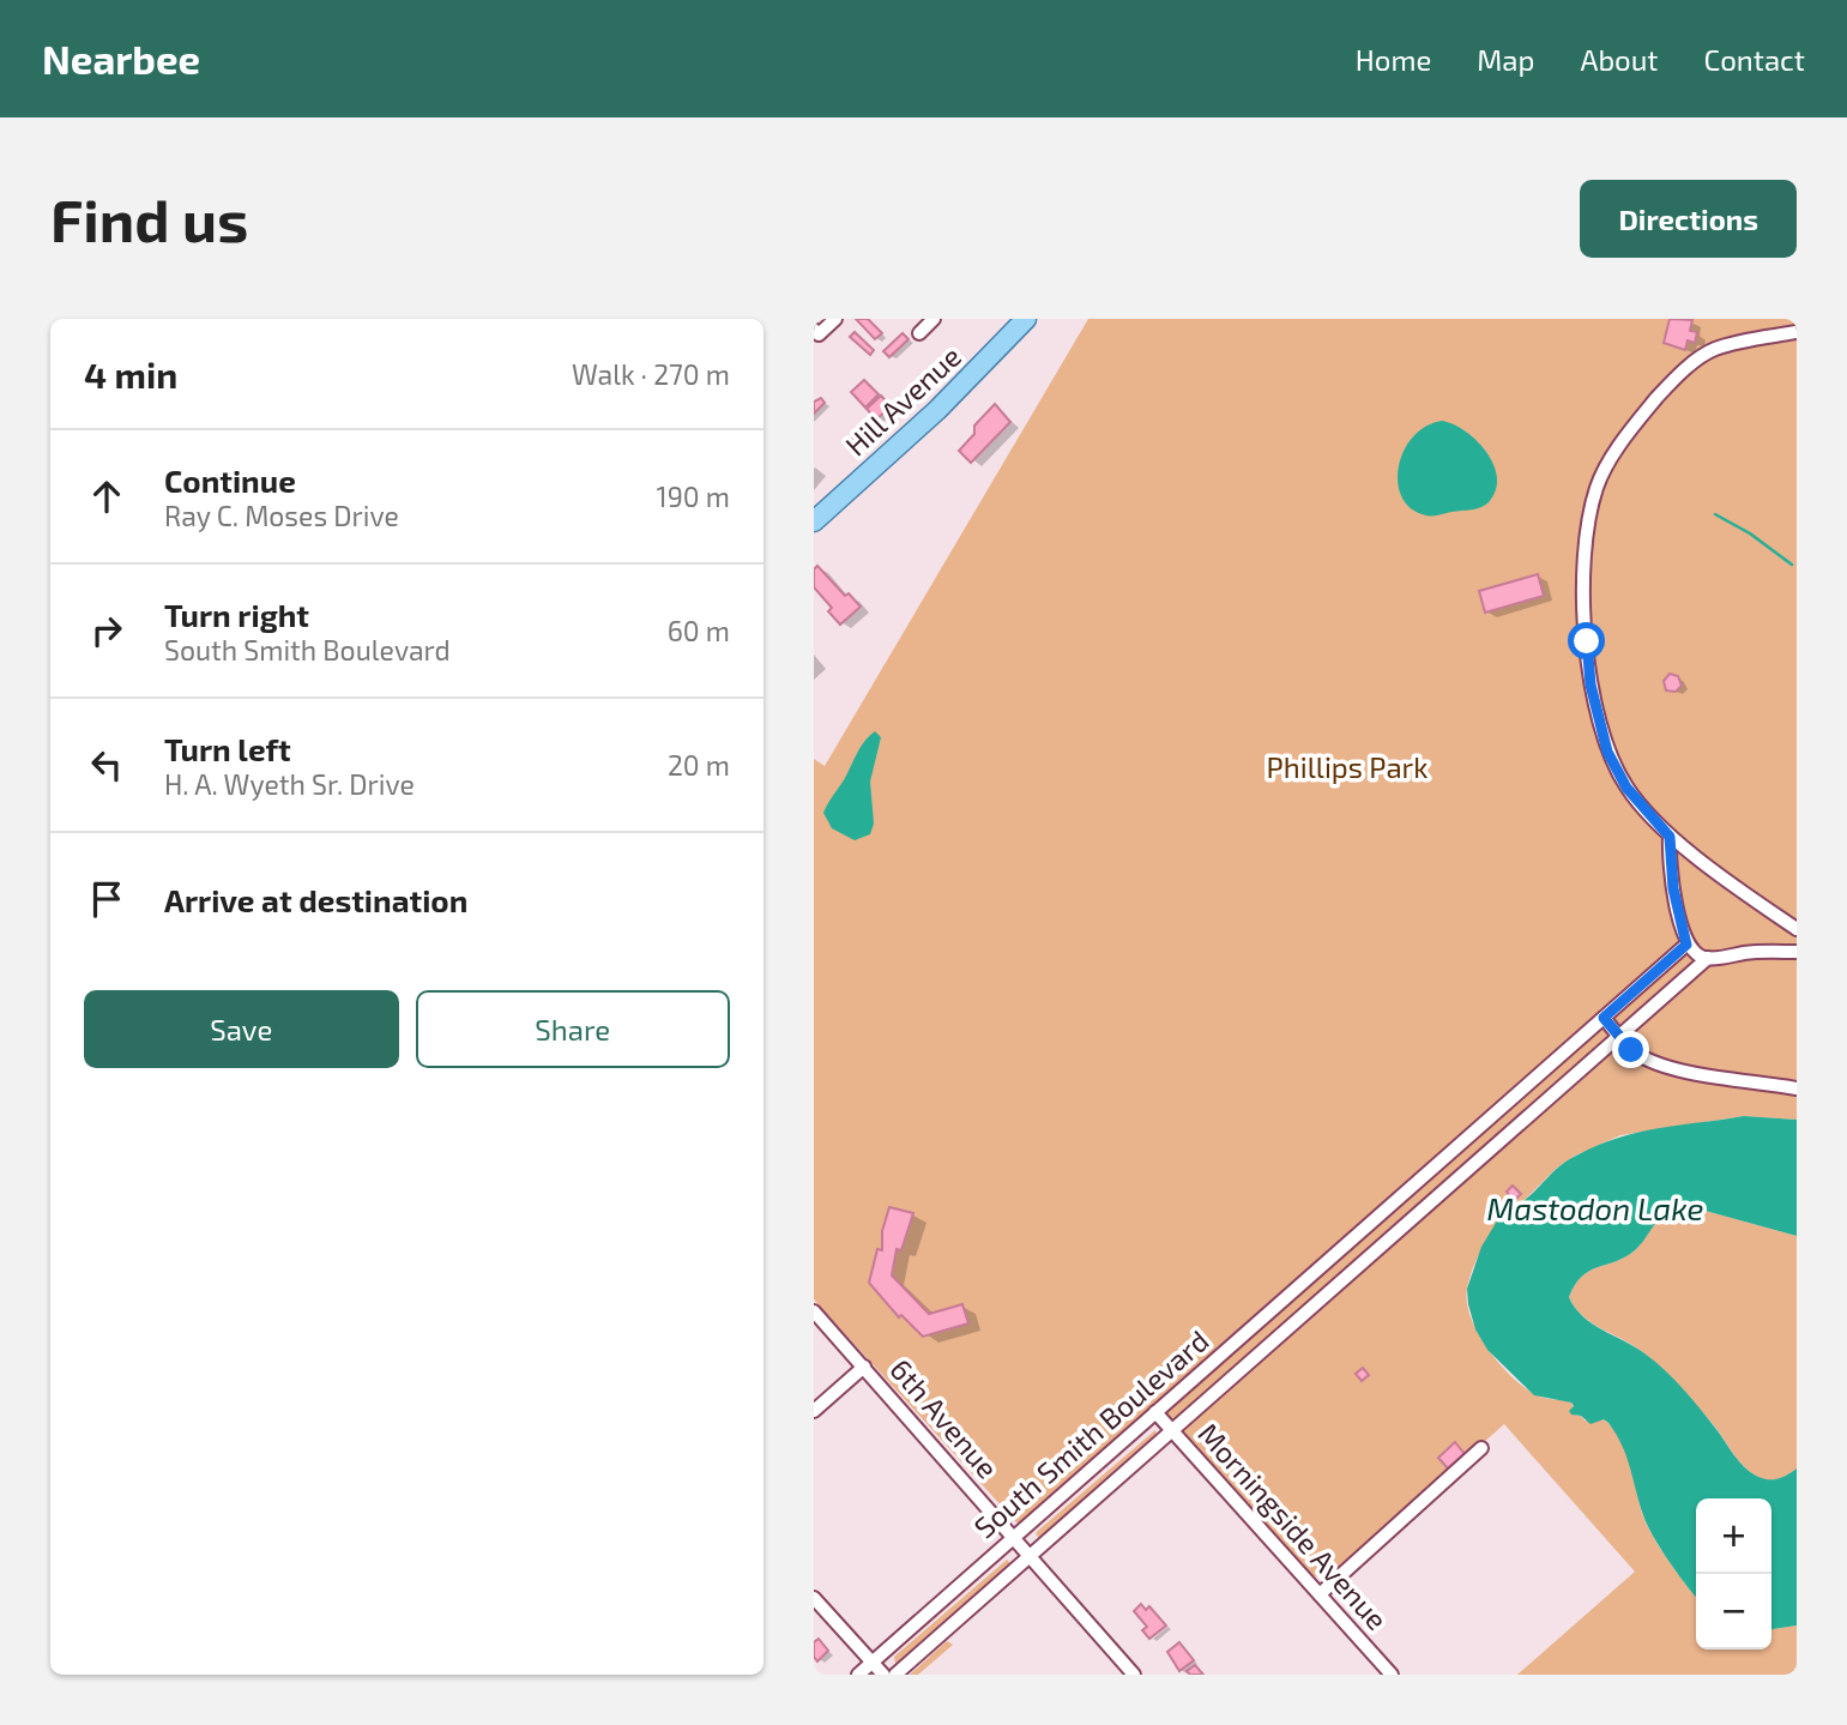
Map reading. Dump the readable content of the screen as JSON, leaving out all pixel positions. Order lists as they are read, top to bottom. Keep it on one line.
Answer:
{"streets":{"main road":["Hill Avenue"],"street":["6th Avenue","South Smith Boulevard","Morningside Avenue"]},"crossings":[["6th Avenue","South Smith Boulevard"],["South Smith Boulevard","Morningside Avenue"]],"water":["Mastodon Lake"],"parks":["Phillips Park"],"page":{"header":"Nearbee","nav":["Home","Map","About","Contact"],"buttons":["Directions",["Save","Share"]],"title":"Find us","heading":["4 min","Walk · 270 m"],"list":[["Continue","Ray C. Moses Drive","190 m"],["Turn right","South Smith Boulevard","60 m"],["Turn left","H. A. Wyeth Sr. Drive","20 m"],"Arrive at destination"],"map_buttons":["+","−"]}}
